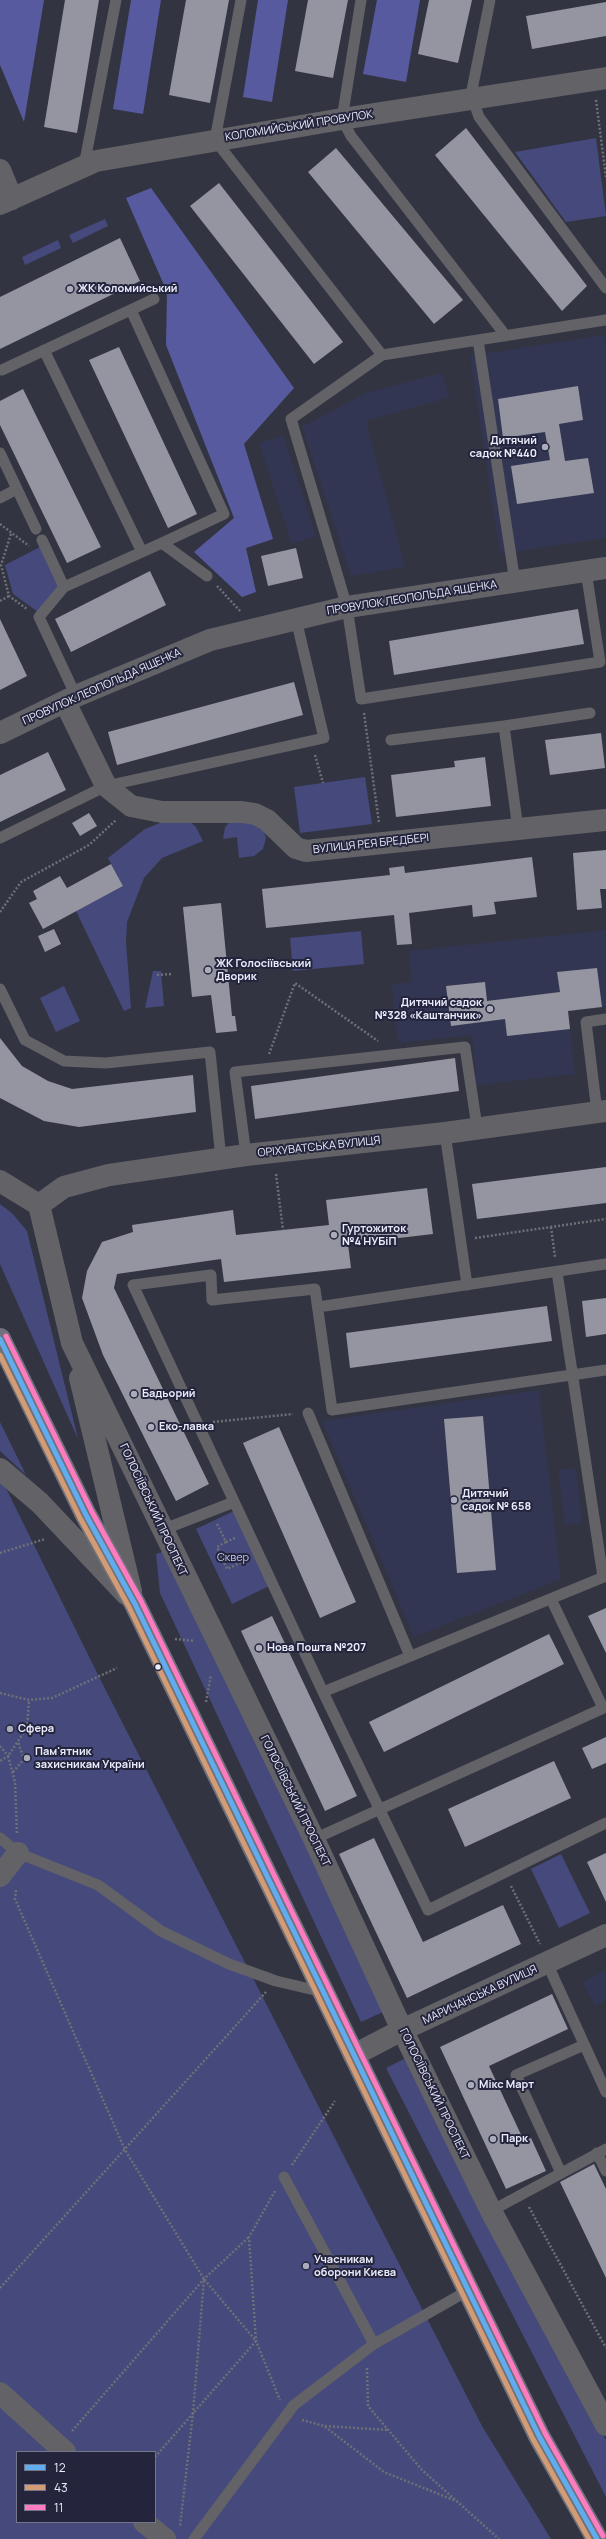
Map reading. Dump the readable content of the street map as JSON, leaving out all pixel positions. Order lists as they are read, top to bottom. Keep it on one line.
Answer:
{"streets":{"street":["КОЛОМИЙСЬКИЙ ПРОВУЛОК","ПРОВУЛОК ЛЕОПОЛЬДА ЯЩЕНКА","ВУЛИЦЯ РЕЯ БРЕДБЕРІ","ОРІХУВАТСЬКА ВУЛИЦЯ","ГОЛОСІЇВСЬКИЙ ПРОСПЕКТ","МАРИЧАНСЬКА ВУЛИЦЯ"]},"crossings":[["ПРОВУЛОК ЛЕОПОЛЬДА ЯЩЕНКА","ВУЛИЦЯ РЕЯ БРЕДБЕРІ"],["ОРІХУВАТСЬКА ВУЛИЦЯ","ГОЛОСІЇВСЬКИЙ ПРОСПЕКТ"],["ГОЛОСІЇВСЬКИЙ ПРОСПЕКТ","МАРИЧАНСЬКА ВУЛИЦЯ"]],"parks":["Сквер"],"places":["ЖК Коломийський","Дитячий садок №440","ЖК Голосіївський Дворик","Дитячий садок №328 «Каштанчик»","Гуртожиток №4 НУБіП","Бадьорий","Еко-лавка","Дитячий садок № 658","Нова Пошта №207","Сфера","Пам'ятник захисникам України","Мікс Март","Парк","Учасникам оборони Києва"],"lines":["transit line 11","transit line 12","transit line 43"],"legend":["12","43","11"]}
